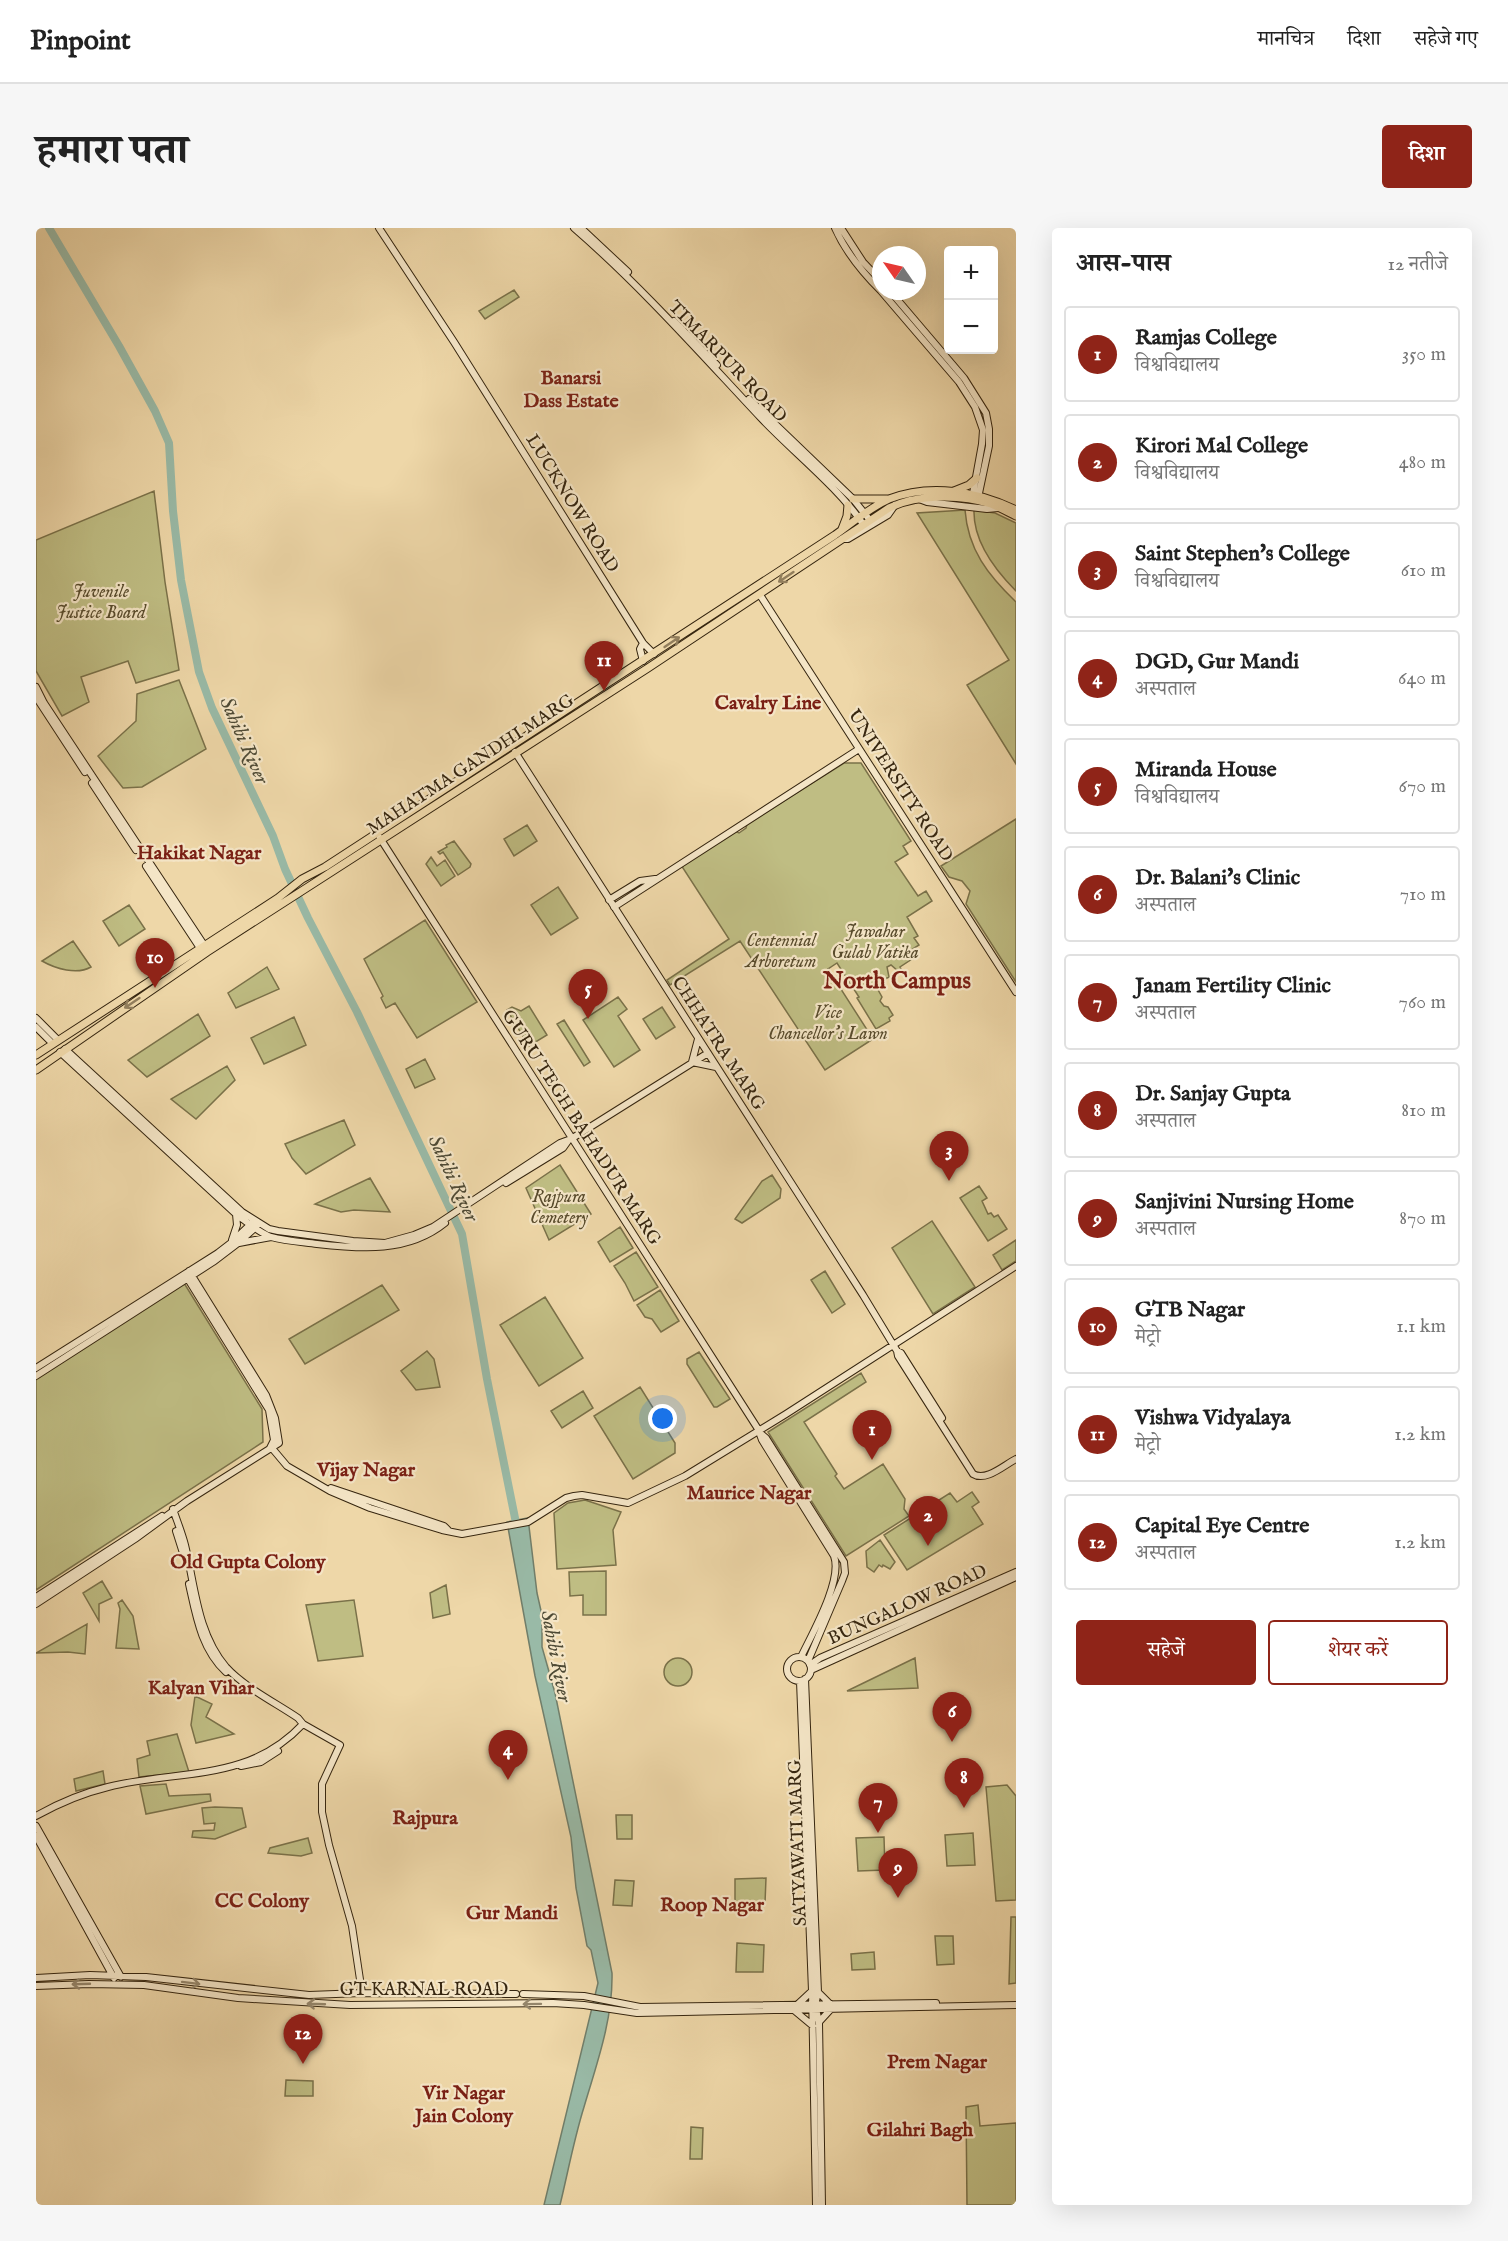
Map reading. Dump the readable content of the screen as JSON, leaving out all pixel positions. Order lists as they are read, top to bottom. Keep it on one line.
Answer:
{"streets":{"main road":["MAHATMA GANDHI MARG"],"street":["TIMARPUR ROAD","LUCKNOW ROAD","UNIVERSITY ROAD","CHHATRA MARG","GURU TEGH BAHADUR MARG","BUNGALOW ROAD","SATYAWATI MARG","GT KARNAL ROAD"]},"crossings":[["TIMARPUR ROAD","MAHATMA GANDHI MARG"],["LUCKNOW ROAD","MAHATMA GANDHI MARG"],["MAHATMA GANDHI MARG","UNIVERSITY ROAD"],["MAHATMA GANDHI MARG","CHHATRA MARG"],["MAHATMA GANDHI MARG","GURU TEGH BAHADUR MARG"],["GURU TEGH BAHADUR MARG","BUNGALOW ROAD"],["GURU TEGH BAHADUR MARG","SATYAWATI MARG"],["BUNGALOW ROAD","SATYAWATI MARG"],["SATYAWATI MARG","GT KARNAL ROAD"]],"districts":["Banarsi Dass Estate","Cavalry Line","Hakikat Nagar","North Campus","Vijay Nagar","Maurice Nagar","Old Gupta Colony","Kalyan Vihar","Rajpura","CC Colony","Roop Nagar","Gur Mandi","Prem Nagar","Vir Nagar Jain Colony","Gilahri Bagh"],"water":["Sahibi River"],"parks":["Juvenile Justice Board","Jawahar Gulab Vatika","Centennial Arboretum","Vice Chancellor's Lawn","Rajpura Cemetery"],"north":"top left","page":{"header":"Pinpoint","nav":["मानचित्र","दिशा","सहेजे गए"],"title":"हमारा पता","buttons":["दिशा",["सहेजें","शेयर करें"]],"heading":["आस-पास","12 नतीजे"],"map_buttons":["+","−"],"list":[{"mark":"1","name":"Ramjas College","note":"विश्वविद्यालय","value":"350 m"},{"mark":"2","name":"Kirori Mal College","note":"विश्वविद्यालय","value":"480 m"},{"mark":"3","name":"Saint Stephen's College","note":"विश्वविद्यालय","value":"610 m"},{"mark":"4","name":"DGD, Gur Mandi","note":"अस्पताल","value":"640 m"},{"mark":"5","name":"Miranda House","note":"विश्वविद्यालय","value":"670 m"},{"mark":"6","name":"Dr. Balani's Clinic","note":"अस्पताल","value":"710 m"},{"mark":"7","name":"Janam Fertility Clinic","note":"अस्पताल","value":"760 m"},{"mark":"8","name":"Dr. Sanjay Gupta","note":"अस्पताल","value":"810 m"},{"mark":"9","name":"Sanjivini Nursing Home","note":"अस्पताल","value":"870 m"},{"mark":"10","name":"GTB Nagar","note":"मेट्रो","value":"1.1 km"},{"mark":"11","name":"Vishwa Vidyalaya","note":"मेट्रो","value":"1.2 km"},{"mark":"12","name":"Capital Eye Centre","note":"अस्पताल","value":"1.2 km"}],"pins":["11","10","5","3","1","2","6","4","8","7","9","12"]}}
